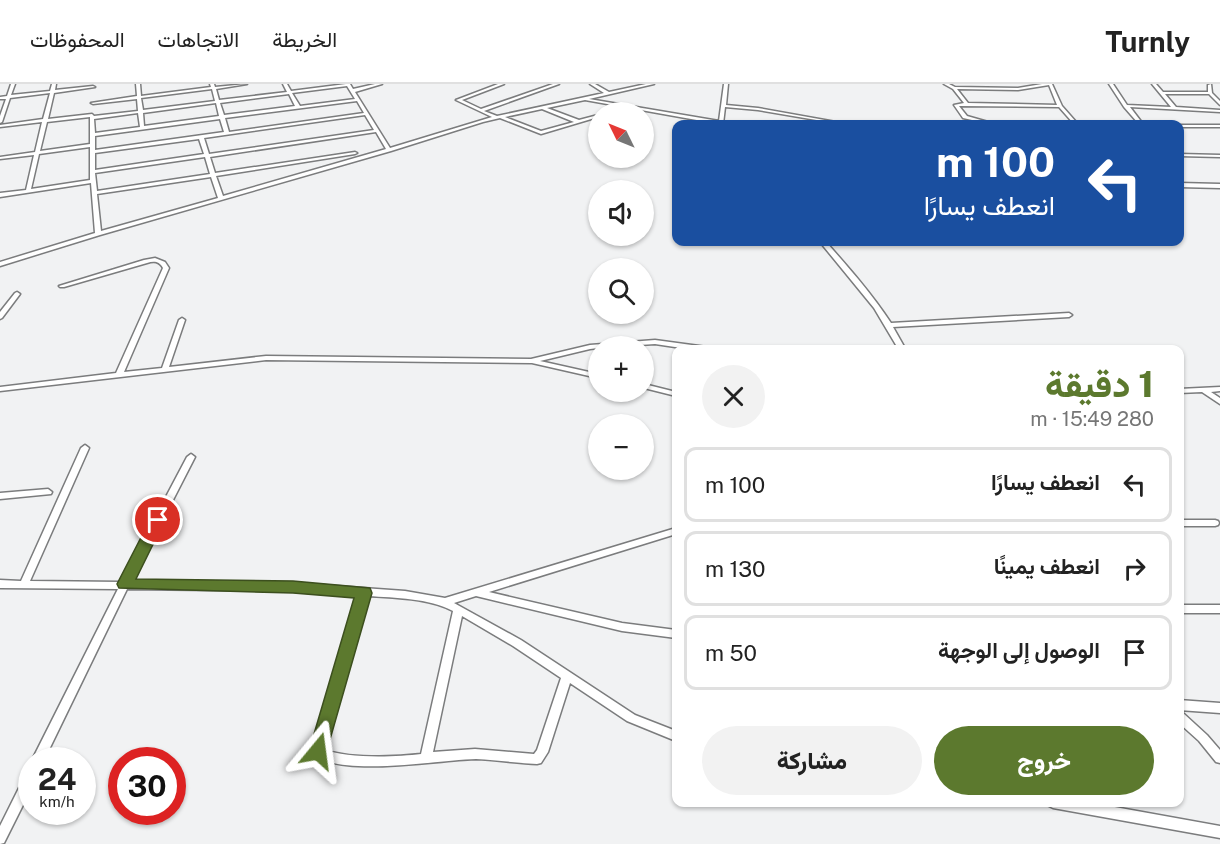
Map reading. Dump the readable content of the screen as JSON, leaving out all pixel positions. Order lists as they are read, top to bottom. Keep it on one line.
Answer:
{"north":"top left","page":{"header":"Turnly","nav":["الخريطة","الاتجاهات","المحفوظات"],"map_buttons":["+","−"],"turn":["100 m","انعطف يسارًا"],"heading":["1 دقيقة","280 m · 15:49"],"list":[{"name":"انعطف يسارًا","value":"100 m"},{"name":"انعطف يمينًا","value":"130 m"},{"name":"الوصول إلى الوجهة","value":"50 m"}],"buttons":["خروج","مشاركة"],"speed":"24 km/h","limit":"30"}}
